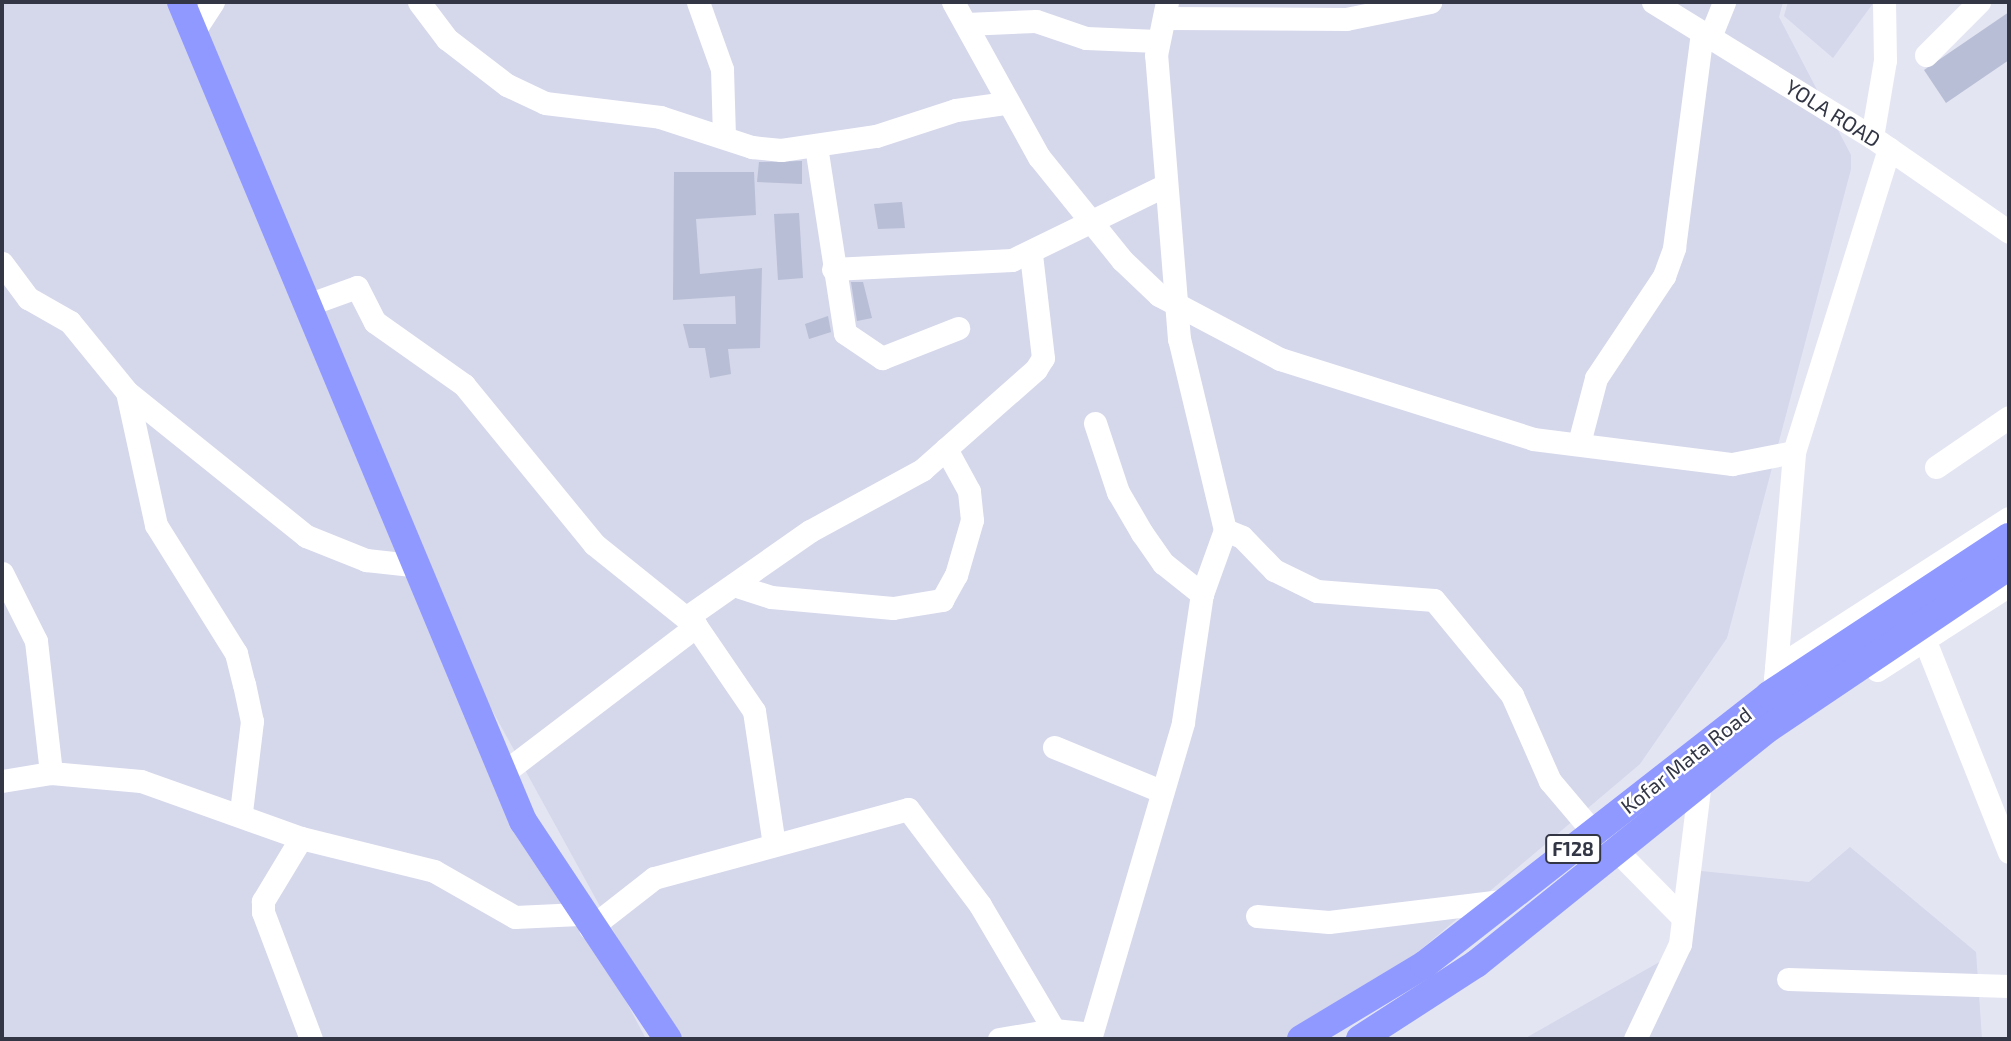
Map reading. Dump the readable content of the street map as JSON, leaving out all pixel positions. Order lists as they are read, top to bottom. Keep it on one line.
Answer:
{"streets":{"main road":["Kofar Mata Road","F128"],"street":["YOLA ROAD"]}}
